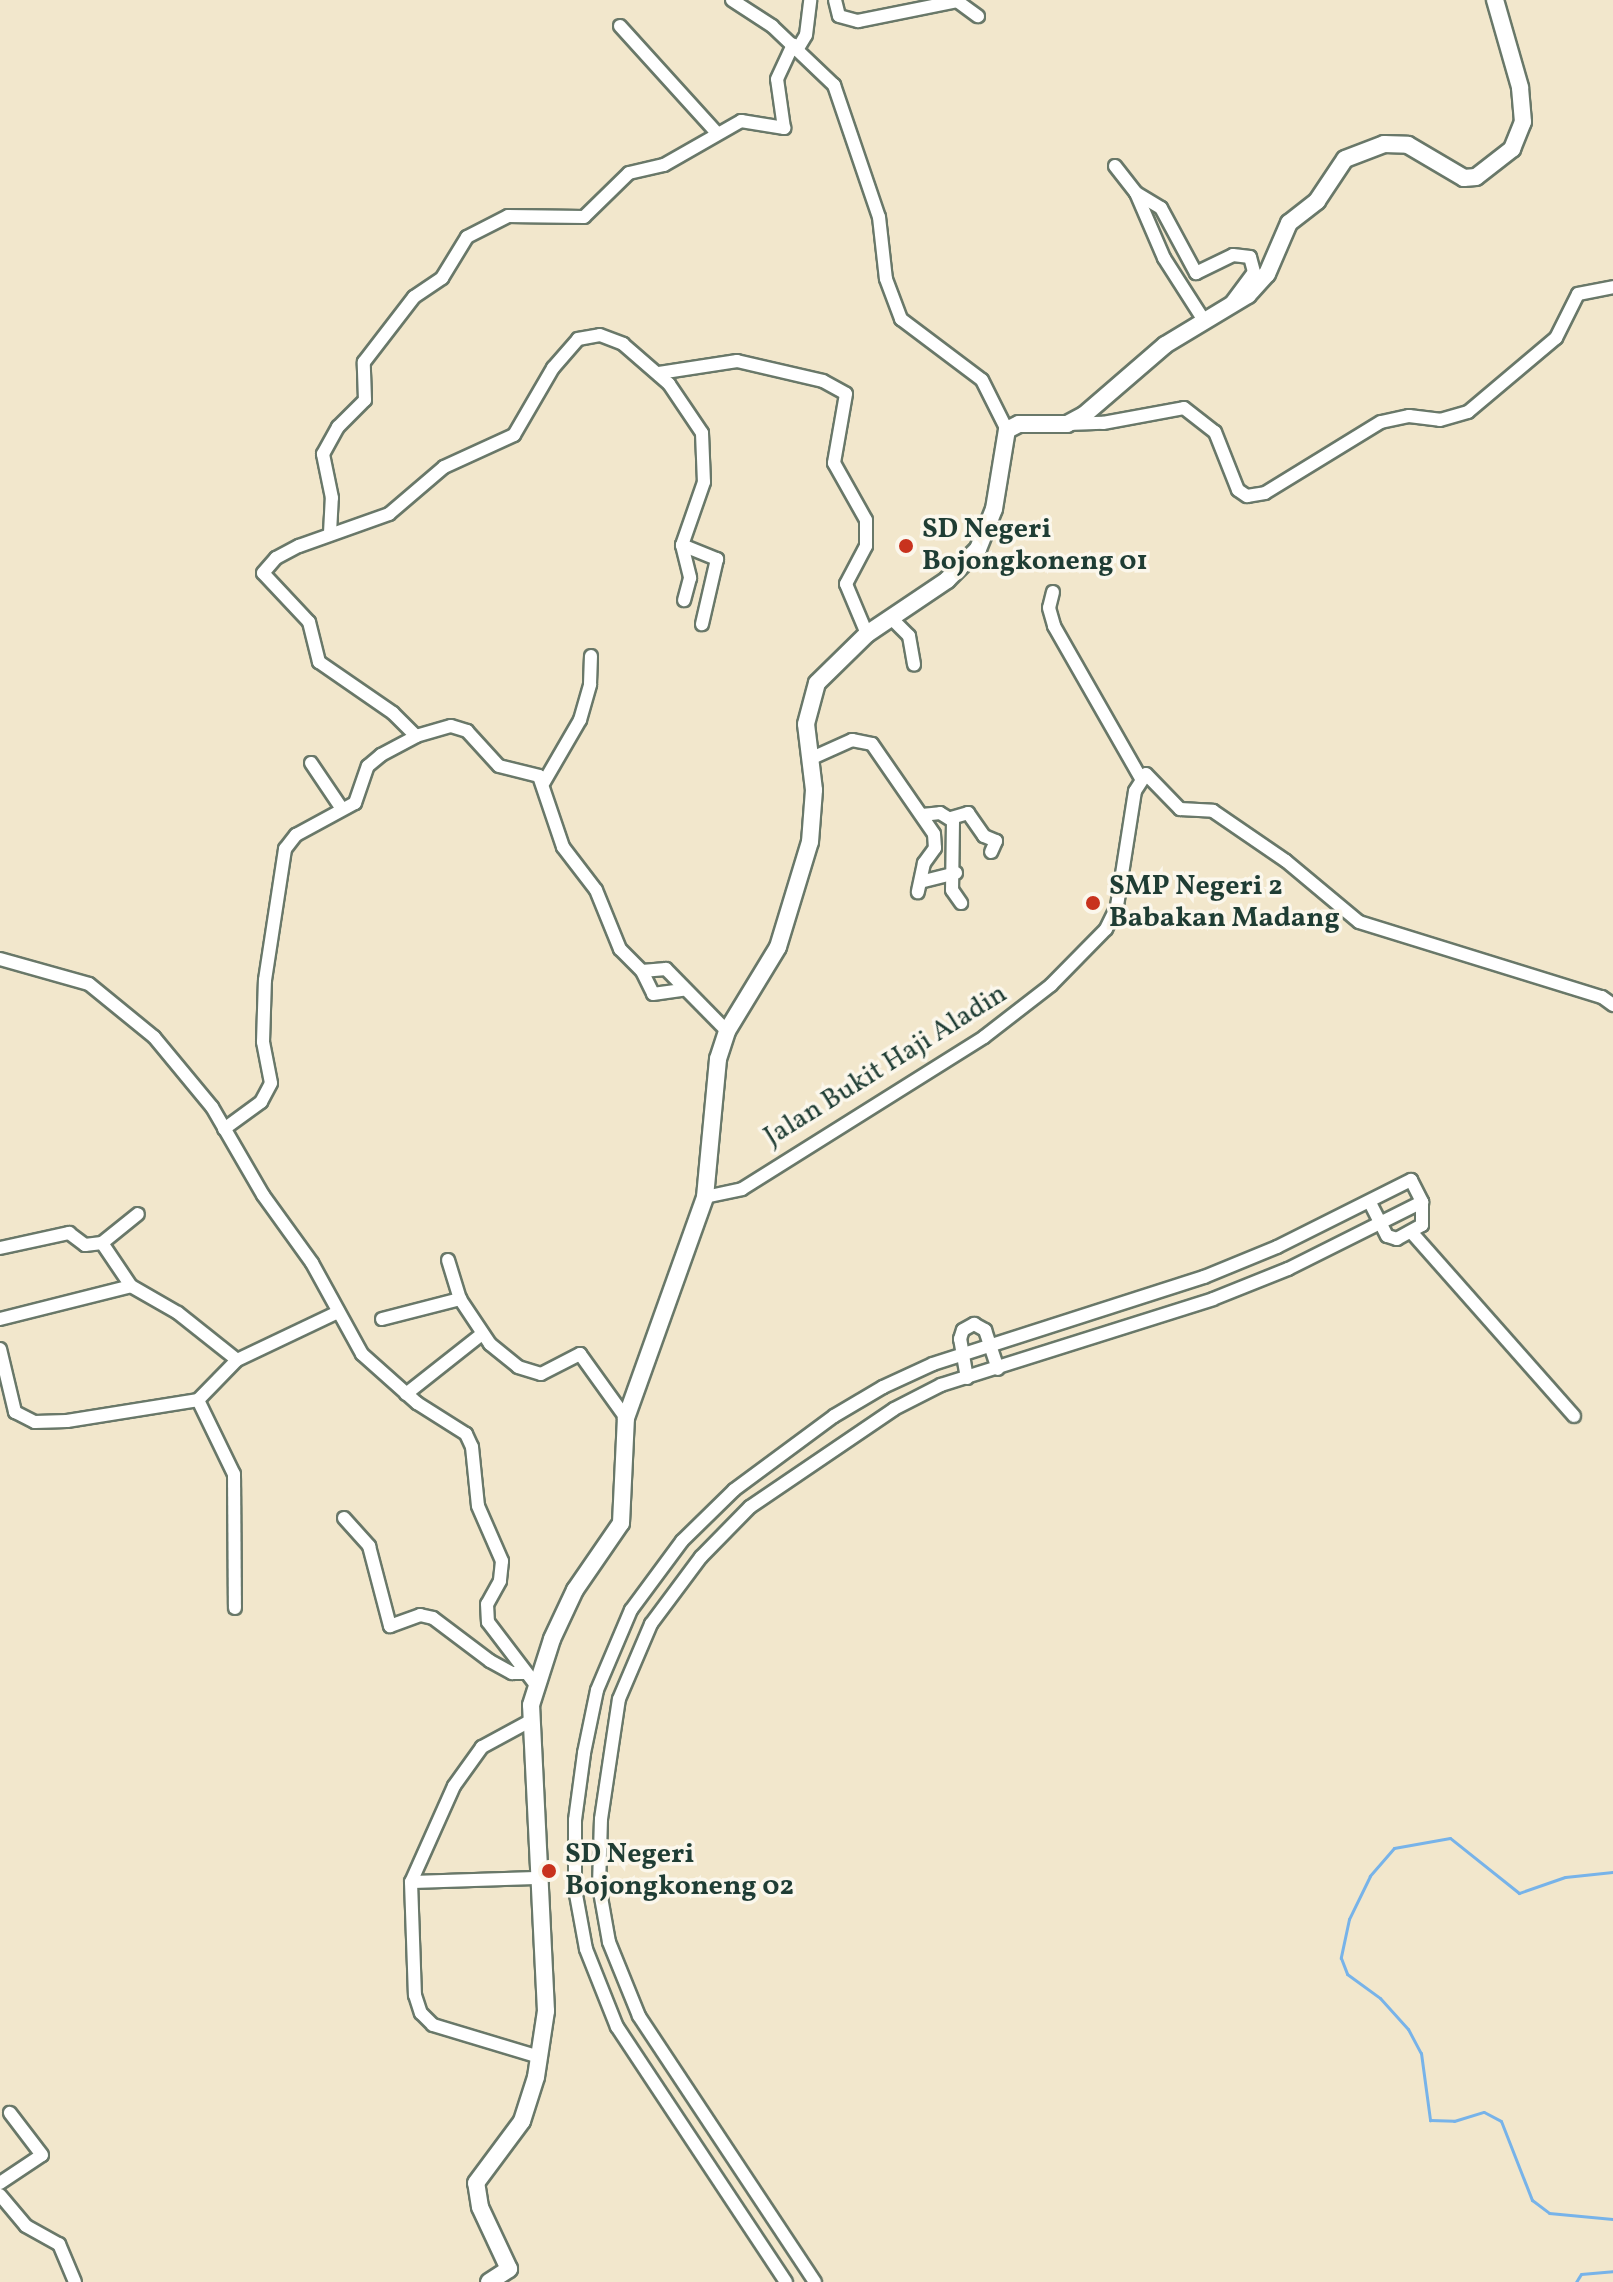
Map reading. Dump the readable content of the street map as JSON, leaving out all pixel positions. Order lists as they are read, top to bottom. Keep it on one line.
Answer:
{"streets":{"street":["Jalan Bukit Haji Aladin"]},"places":["SD Negeri Bojongkoneng 01","SMP Negeri 2 Babakan Madang","SD Negeri Bojongkoneng 02"]}
